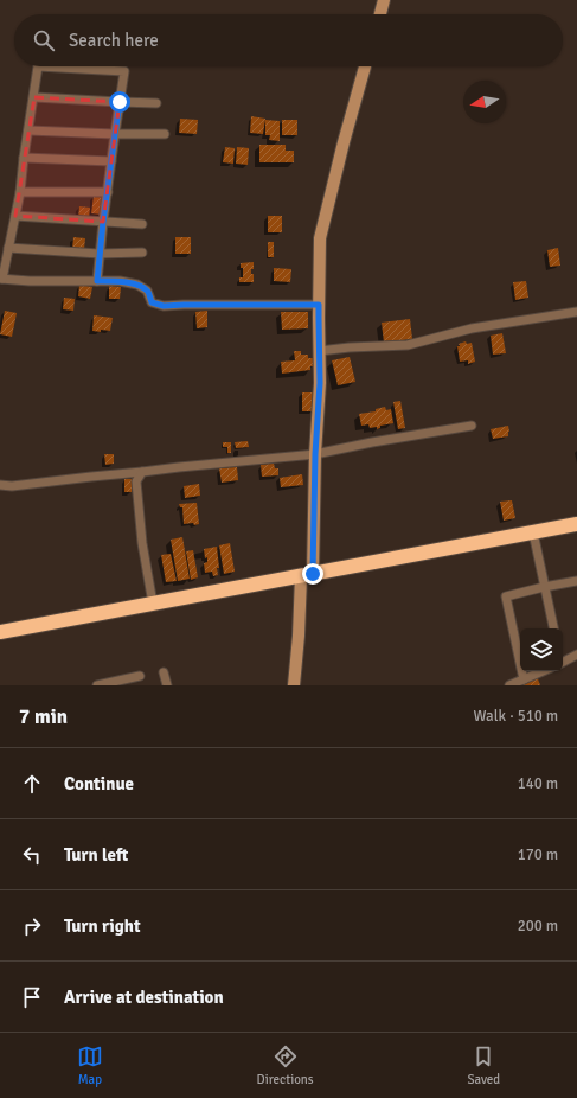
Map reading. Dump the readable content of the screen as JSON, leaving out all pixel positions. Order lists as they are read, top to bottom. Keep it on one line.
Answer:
{"north":"left","page":{"search":"Search here","heading":["7 min","Walk · 510 m"],"list":[["Continue","140 m"],["Turn left","170 m"],["Turn right","200 m"],"Arrive at destination"],"nav":["Map","Directions","Saved"]}}
